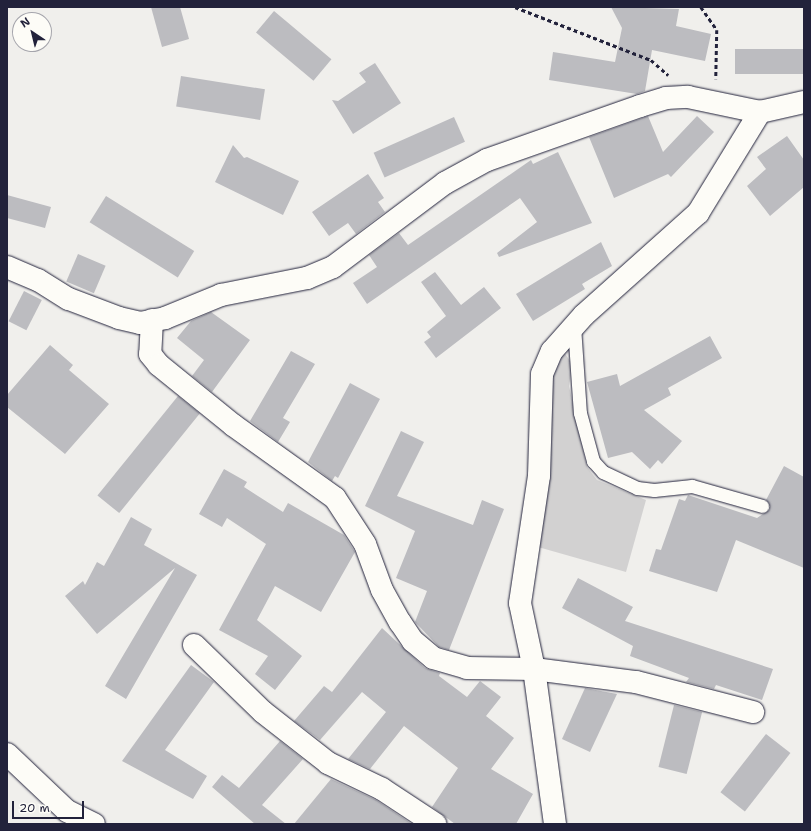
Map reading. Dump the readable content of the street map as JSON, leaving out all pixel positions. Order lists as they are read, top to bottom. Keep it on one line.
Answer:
{"scale_bar":"20 m","north":"top left"}
